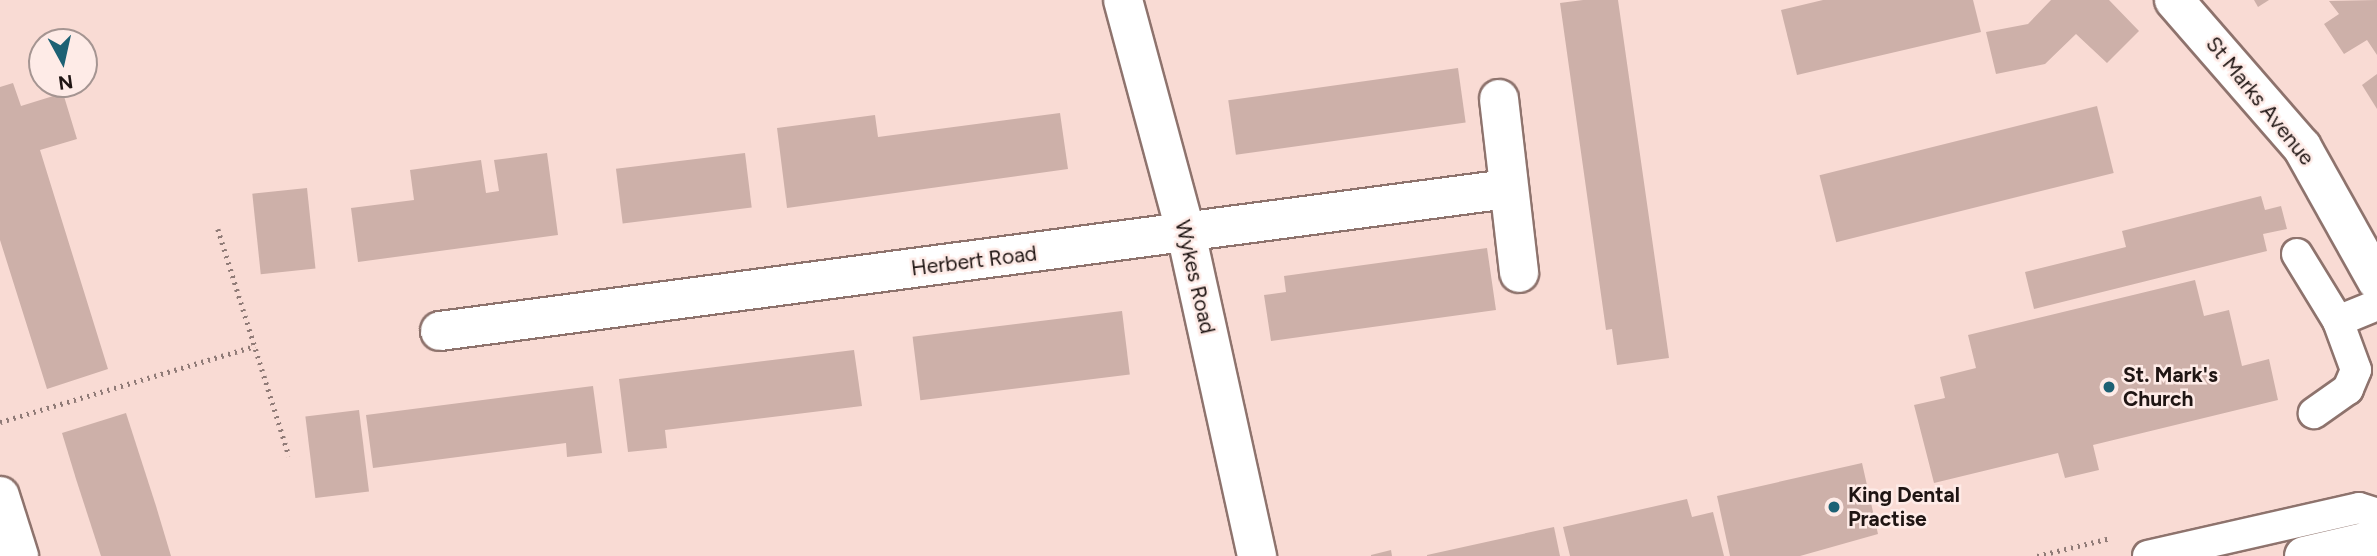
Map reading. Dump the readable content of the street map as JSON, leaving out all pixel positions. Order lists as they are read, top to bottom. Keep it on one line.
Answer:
{"streets":{"street":["St Marks Avenue","Herbert Road","Wykes Road"]},"crossings":[["Herbert Road","Wykes Road"]],"places":["St. Mark's Church","King Dental Practise"],"north":"bottom"}
